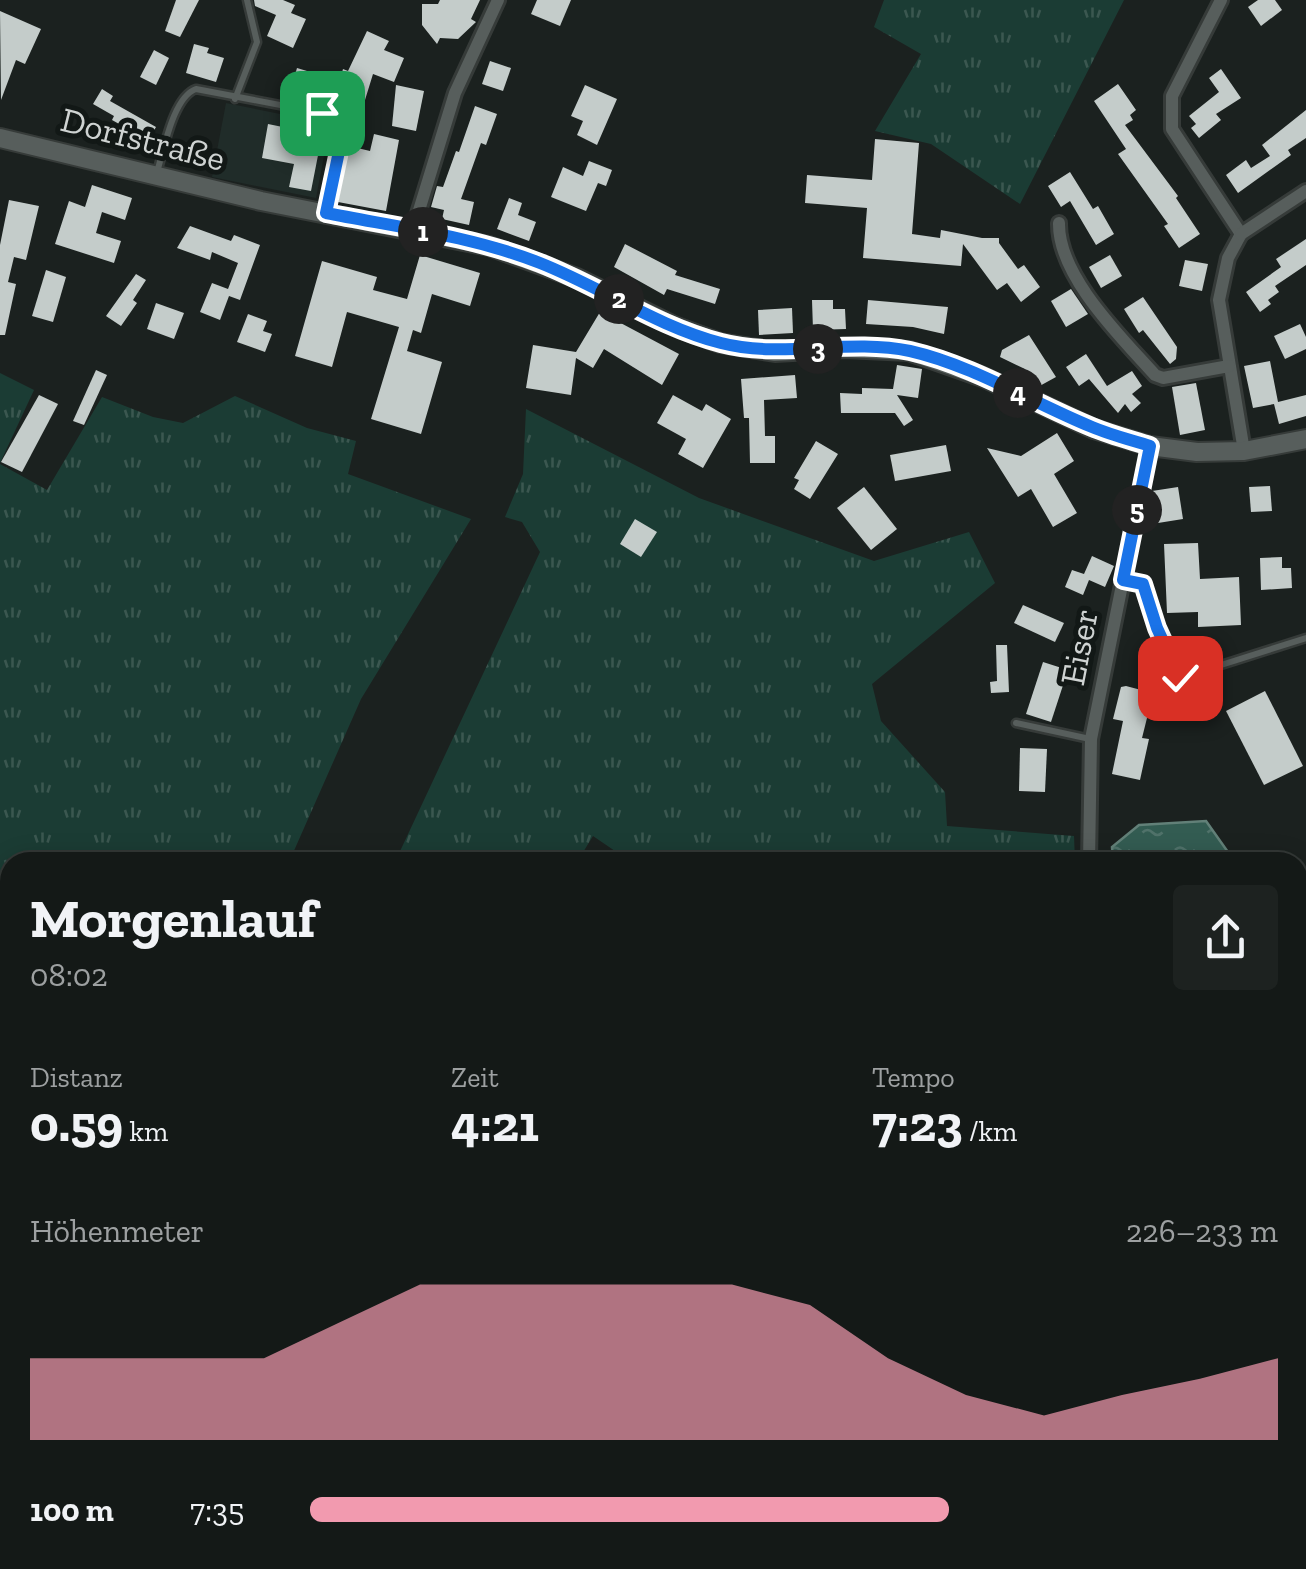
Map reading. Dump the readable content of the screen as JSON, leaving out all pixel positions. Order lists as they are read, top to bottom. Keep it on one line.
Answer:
{"streets":{"main road":["Dorfstraße"],"street":["Eiser"]},"crossings":[["Dorfstraße","Eiser"]],"page":{"pins":["1","2","3","4","5"],"heading":["Morgenlauf","08:02"],"stats":[["Distanz","0.59 km"],["Zeit","4:21"],["Tempo","7:23 /km"]],"chart":["Höhenmeter","226–233 m"],"list":[{"name":"100 m","note":"7:35"}]}}
